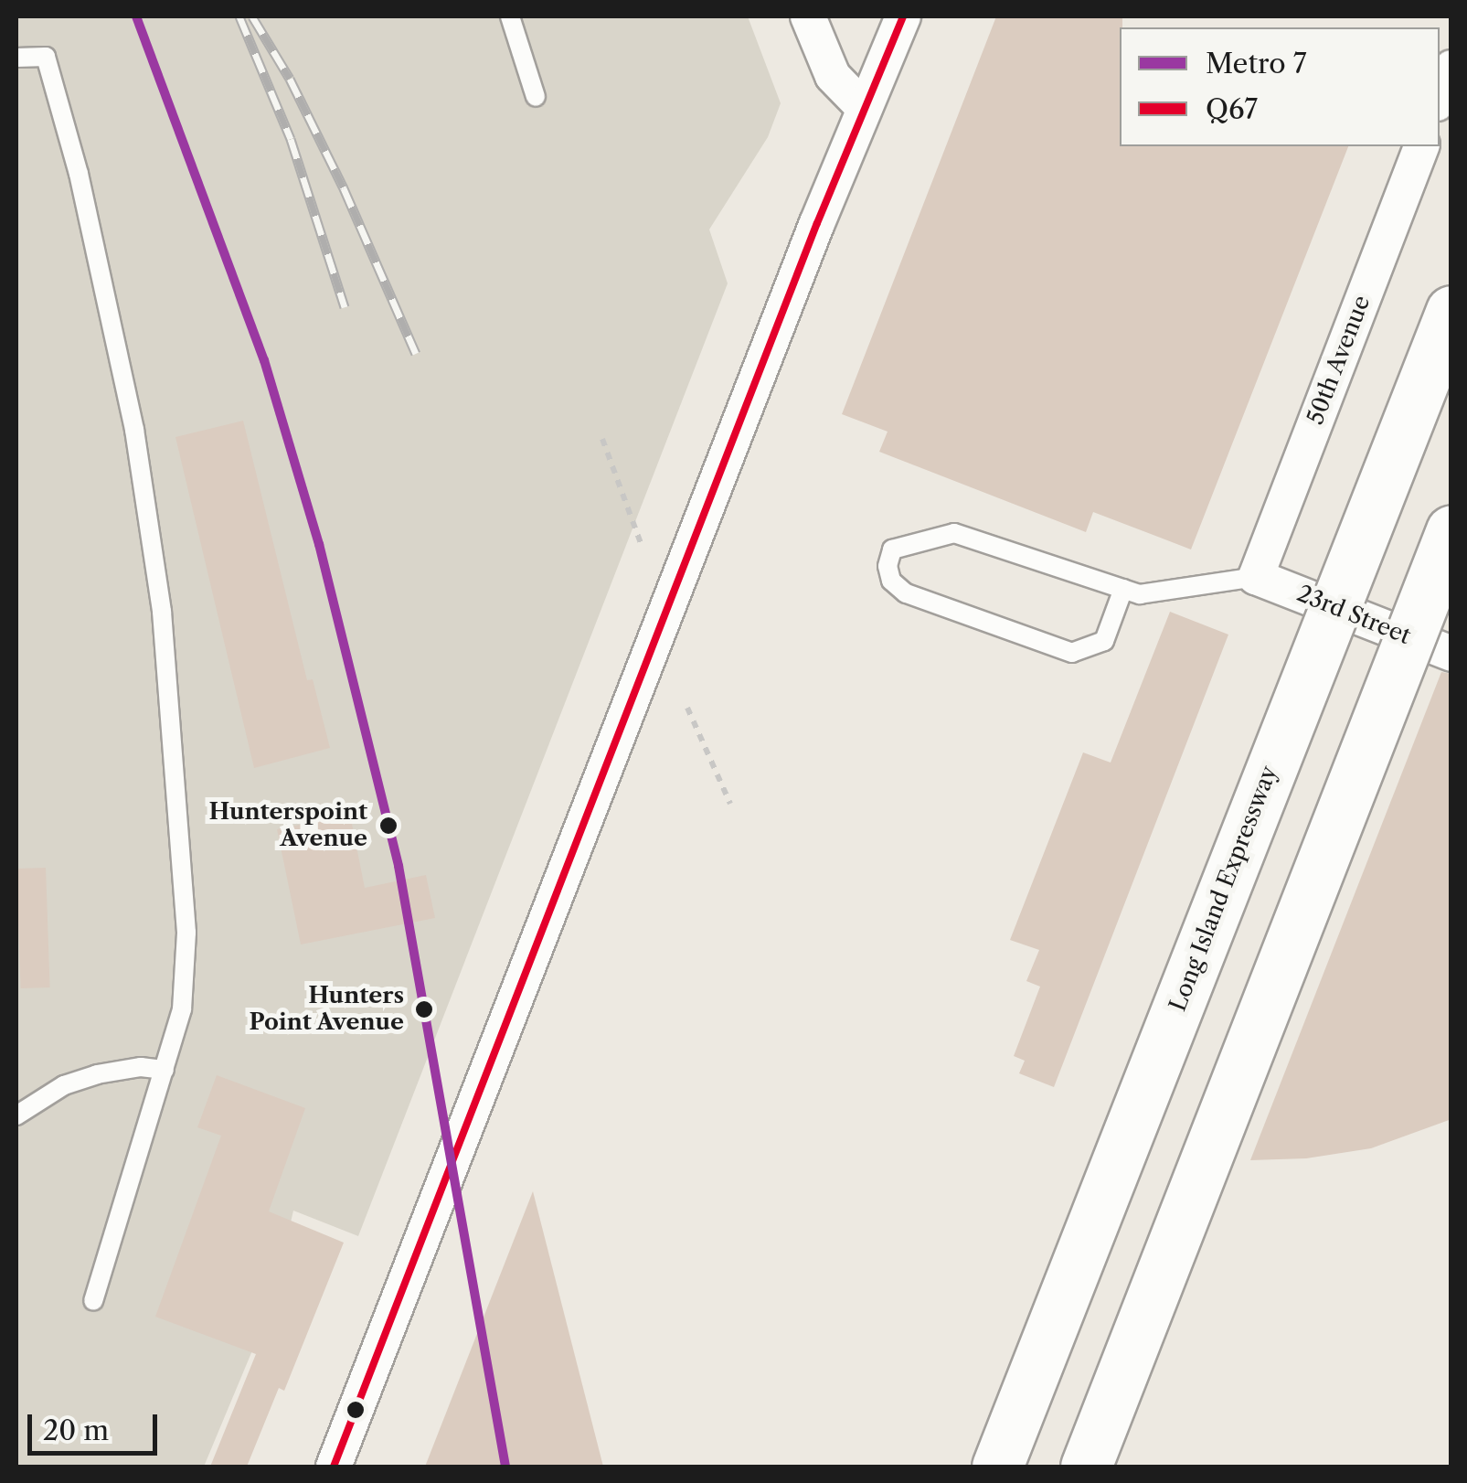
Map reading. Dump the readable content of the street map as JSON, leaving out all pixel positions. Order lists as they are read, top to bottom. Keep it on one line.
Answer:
{"streets":{"highway":["Long Island Expressway"],"street":["50th Avenue","23rd Street"]},"crossings":[["50th Avenue","23rd Street"]],"places":["Hunterspoint Avenue","Hunters Point Avenue"],"lines":["metro line 7","transit line Q67"],"legend":["Metro 7","Q67"],"scale_bar":"20 m"}
